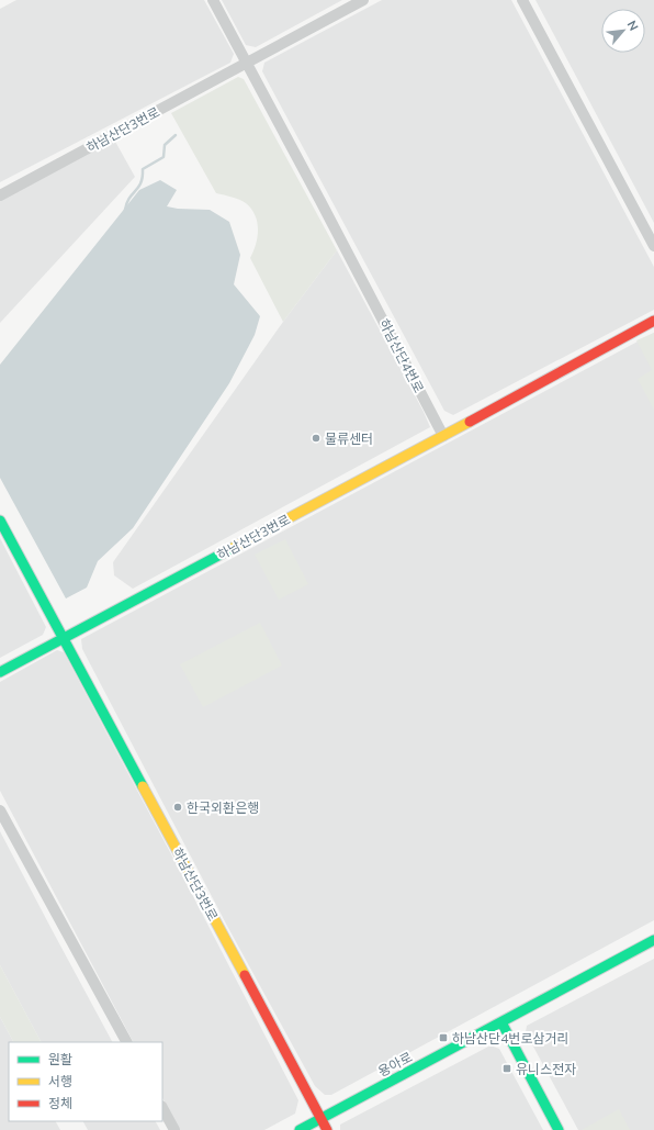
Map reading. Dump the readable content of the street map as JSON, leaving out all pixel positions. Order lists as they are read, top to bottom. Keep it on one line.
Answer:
{"streets":{"street":["하남산단3번로","하남산단4번로","용아로"]},"crossings":[["하남산단3번로","하남산단4번로"],["하남산단3번로","용아로"]],"places":{"other":["물류센터","한국외환은행"],"transit":["하남산단4번로삼거리","유니스전자"]},"legend":["원활","서행","정체"],"north":"top right"}
